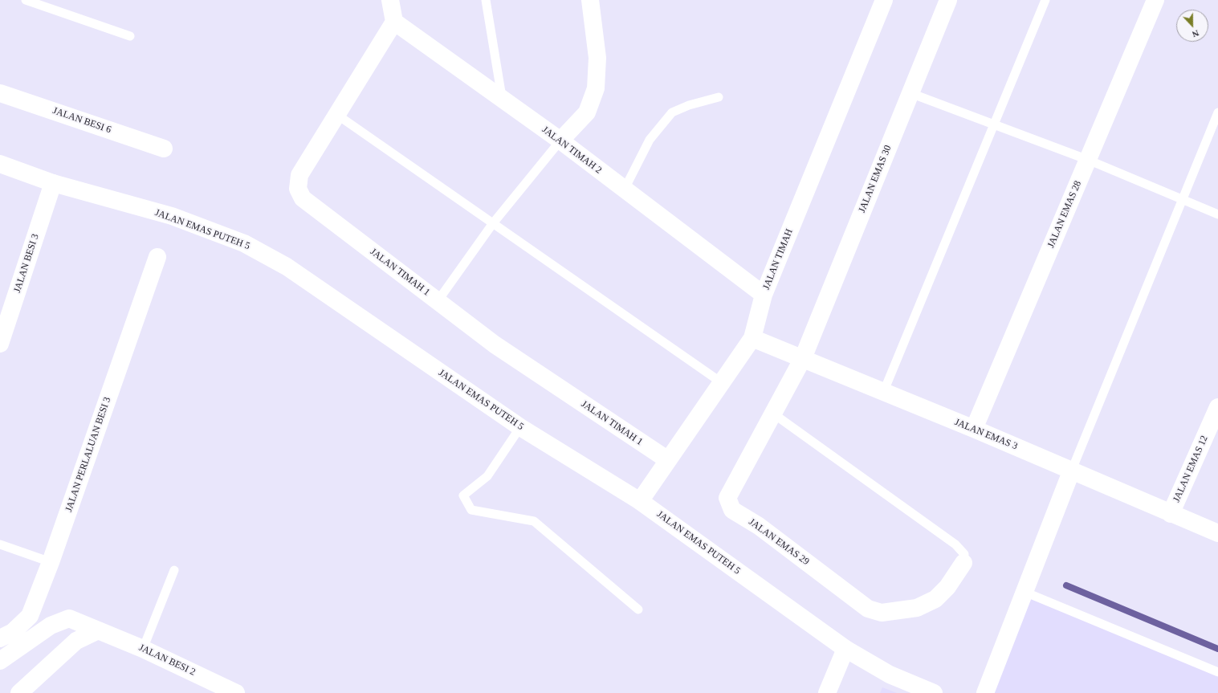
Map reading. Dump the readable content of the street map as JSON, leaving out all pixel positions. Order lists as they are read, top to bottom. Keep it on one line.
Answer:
{"streets":{"street":["JALAN BESI 6","JALAN TIMAH 2","JALAN EMAS 30","JALAN EMAS 28","JALAN EMAS PUTEH 5","JALAN TIMAH","JALAN BESI 3","JALAN TIMAH 1","JALAN EMAS 3","JALAN PERLALUAN BESI 3","JALAN EMAS 12","JALAN EMAS 29","JALAN BESI 2"]},"crossings":[["JALAN TIMAH 2","JALAN TIMAH"],["JALAN TIMAH 2","JALAN TIMAH 1"],["JALAN EMAS 30","JALAN EMAS 3"],["JALAN EMAS 30","JALAN EMAS 29"],["JALAN EMAS 28","JALAN EMAS 3"],["JALAN EMAS PUTEH 5","JALAN TIMAH"],["JALAN EMAS PUTEH 5","JALAN BESI 3"],["JALAN TIMAH","JALAN TIMAH 1"],["JALAN TIMAH","JALAN EMAS 3"],["JALAN EMAS 3","JALAN EMAS 12"],["JALAN EMAS 3","JALAN EMAS 29"]],"north":"bottom"}
